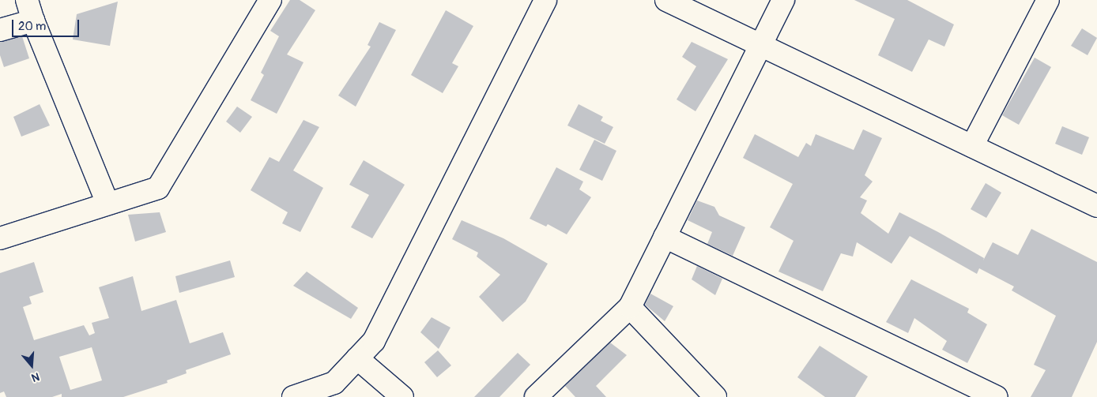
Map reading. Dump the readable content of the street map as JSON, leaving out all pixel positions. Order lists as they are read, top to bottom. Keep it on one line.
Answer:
{"scale_bar":"20 m","north":"bottom"}
